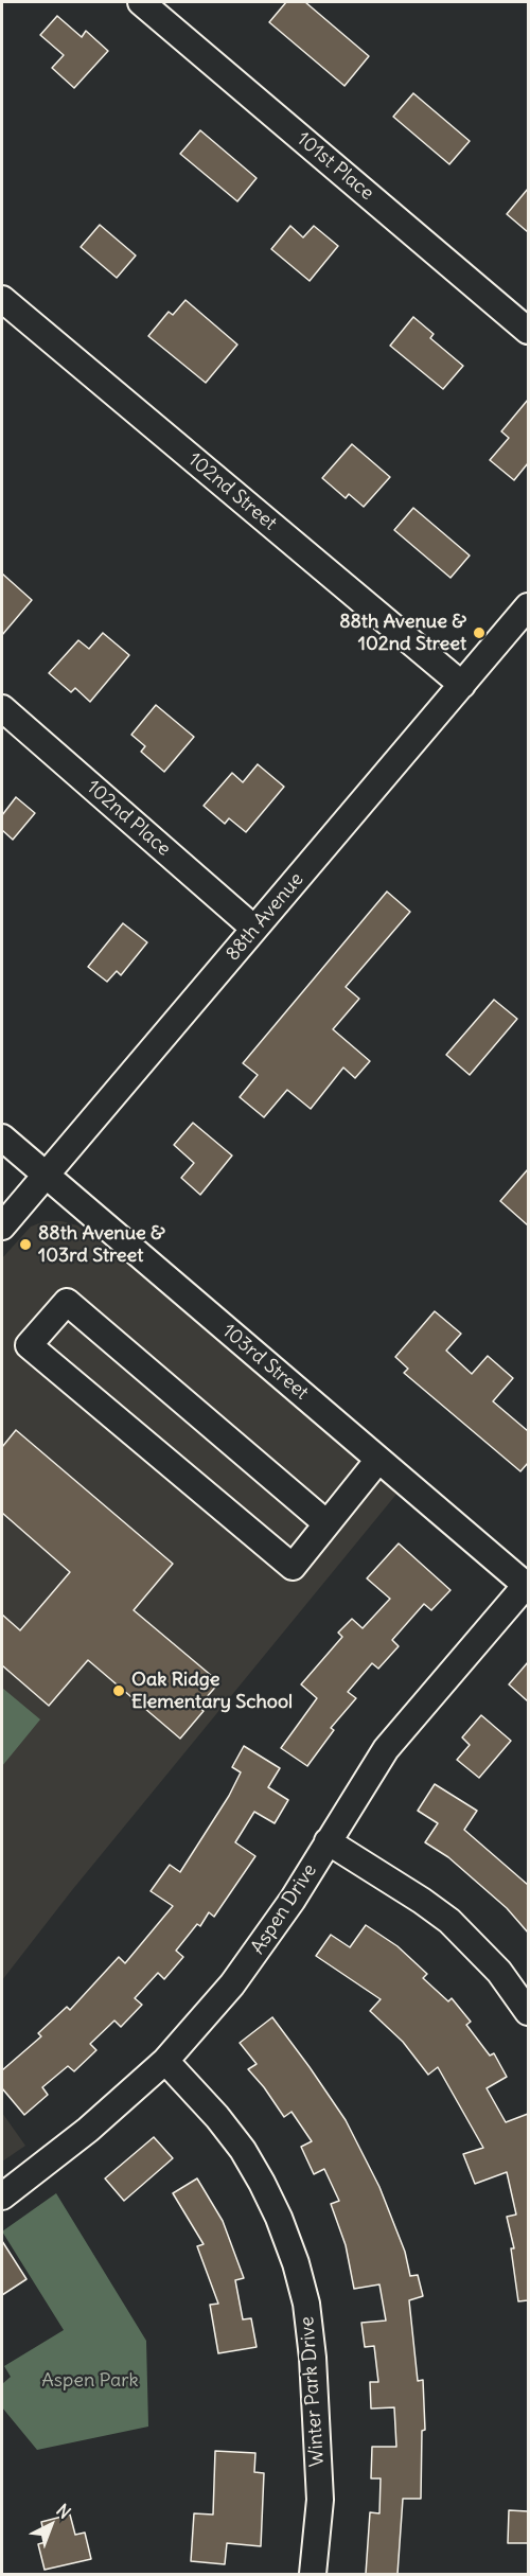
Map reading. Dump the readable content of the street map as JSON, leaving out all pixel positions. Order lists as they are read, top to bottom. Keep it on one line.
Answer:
{"streets":{"street":["101st Place","102nd Street","102nd Place","88th Avenue","103rd Street","Aspen Drive","Winter Park Drive"]},"crossings":[["102nd Street","88th Avenue"],["102nd Place","88th Avenue"],["88th Avenue","103rd Street"],["103rd Street","Aspen Drive"],["Aspen Drive","Winter Park Drive"]],"parks":["Aspen Park"],"places":["88th Avenue & 102nd Street","88th Avenue & 103rd Street","Oak Ridge Elementary School"],"north":"top right"}
